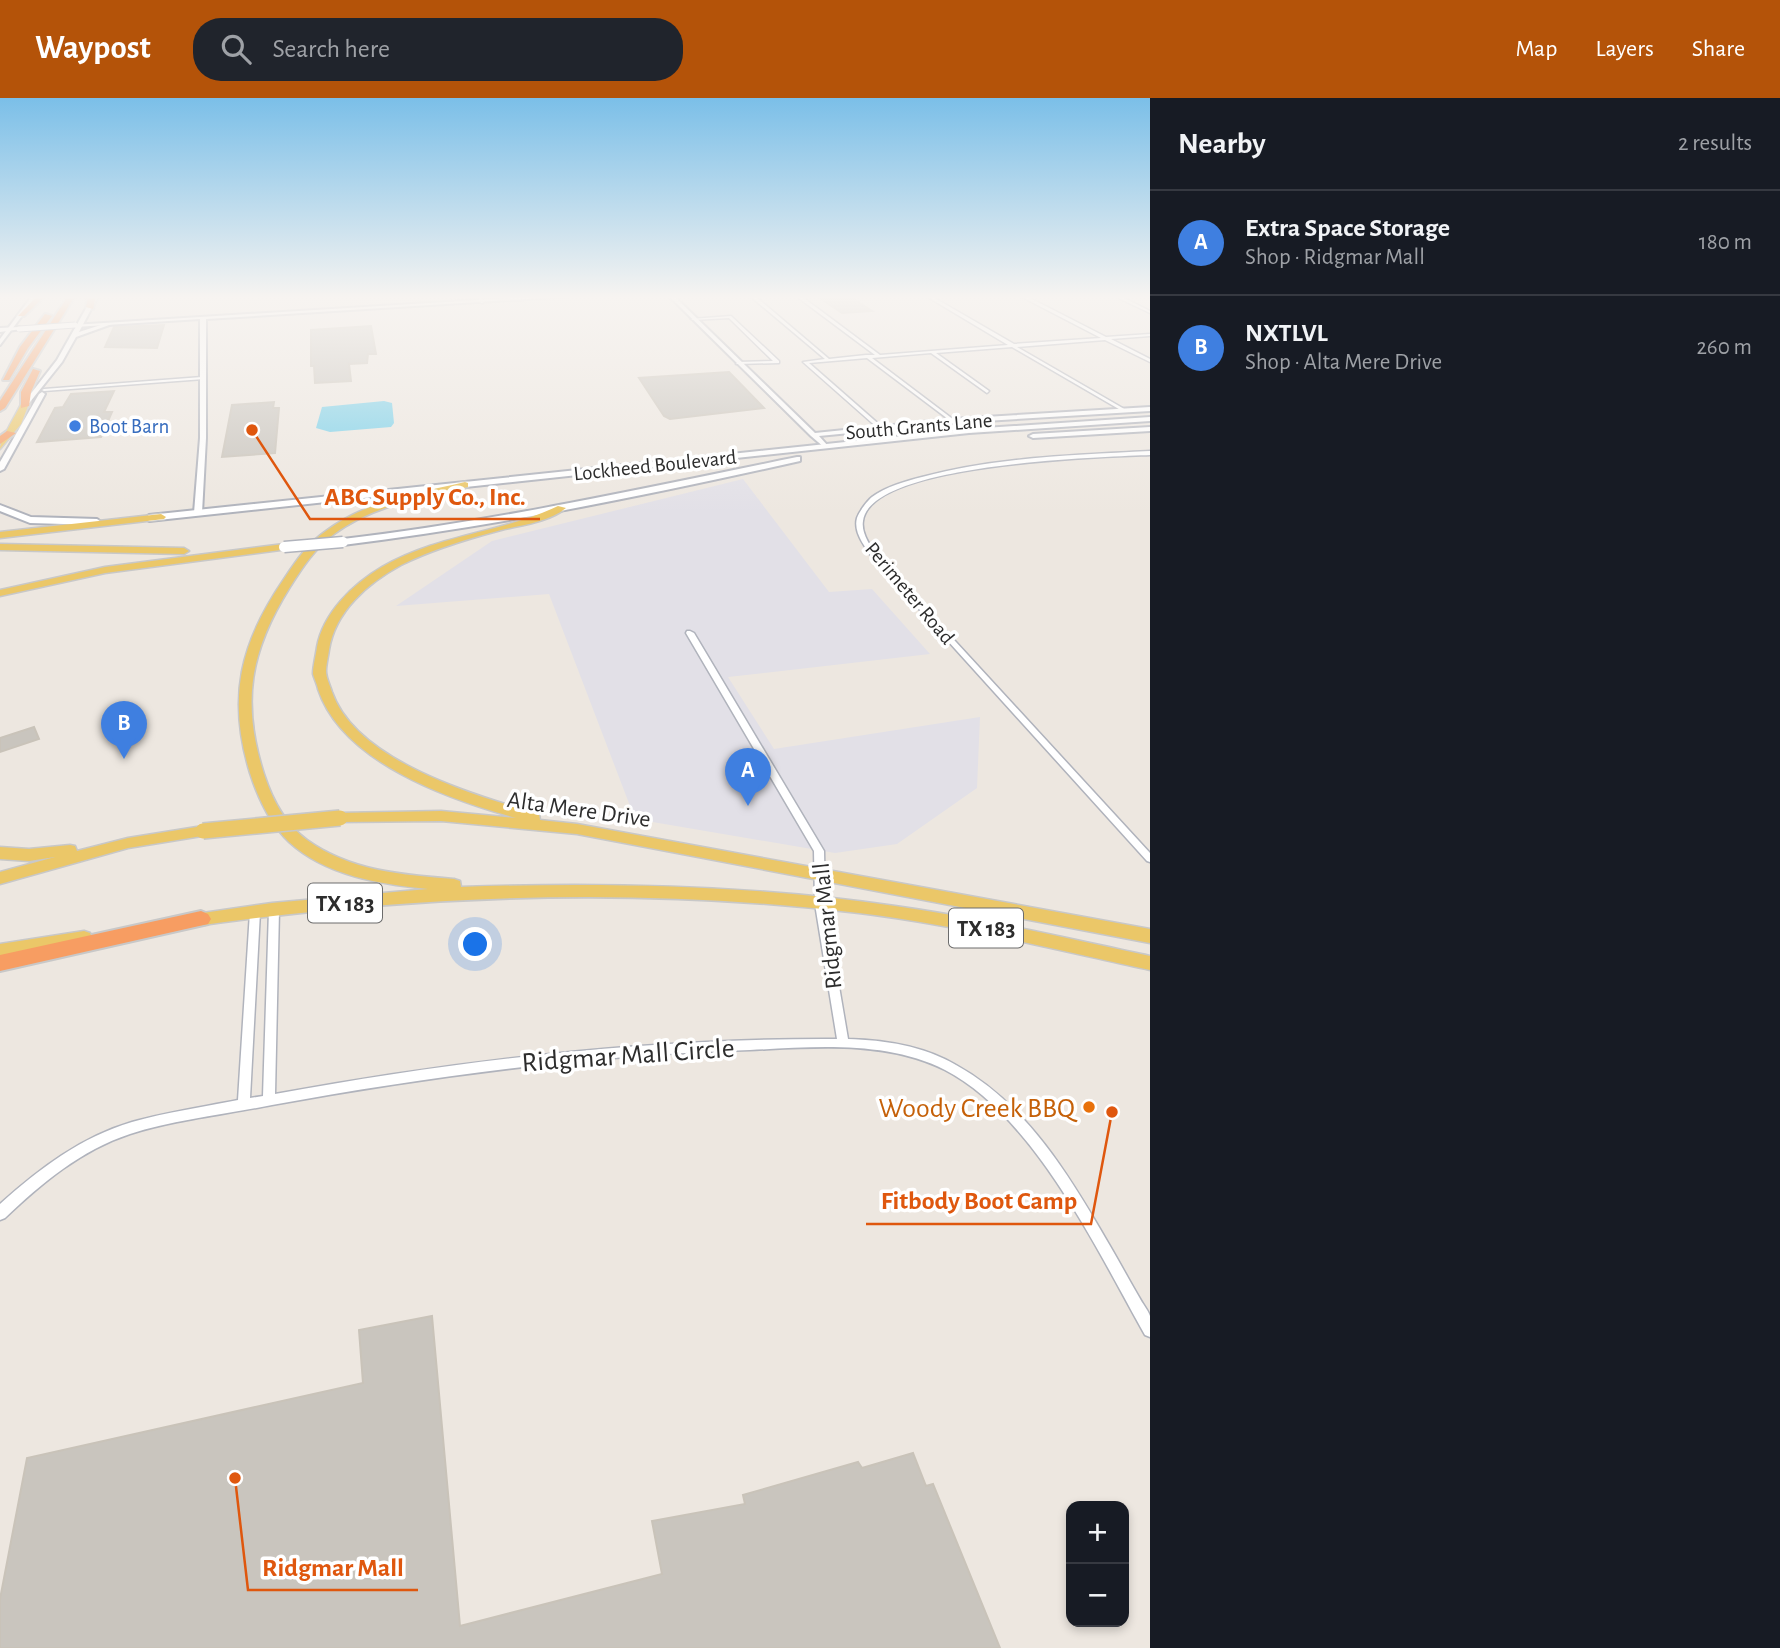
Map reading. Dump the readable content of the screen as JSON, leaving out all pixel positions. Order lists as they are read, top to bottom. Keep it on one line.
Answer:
{"streets":{"main road":["Lockheed Boulevard","Alta Mere Drive","TX 183"],"street":["South Grants Lane","Perimeter Road","Ridgmar Mall","Ridgmar Mall Circle"]},"crossings":[["Alta Mere Drive","Ridgmar Mall"],["TX 183","Ridgmar Mall"],["Ridgmar Mall","Ridgmar Mall Circle"]],"places":["Boot Barn","ABC Supply Co., Inc.","Woody Creek BBQ","Fitbody Boot Camp","Ridgmar Mall"],"page":{"header":"Waypost","search":"Search here","nav":["Map","Layers","Share"],"heading":["Nearby","2 results"],"list":[{"mark":"A","name":"Extra Space Storage","note":"Shop · Ridgmar Mall","value":"180 m"},{"mark":"B","name":"NXTLVL","note":"Shop · Alta Mere Drive","value":"260 m"}],"pins":["B","A"],"map_buttons":["+","−"]}}
